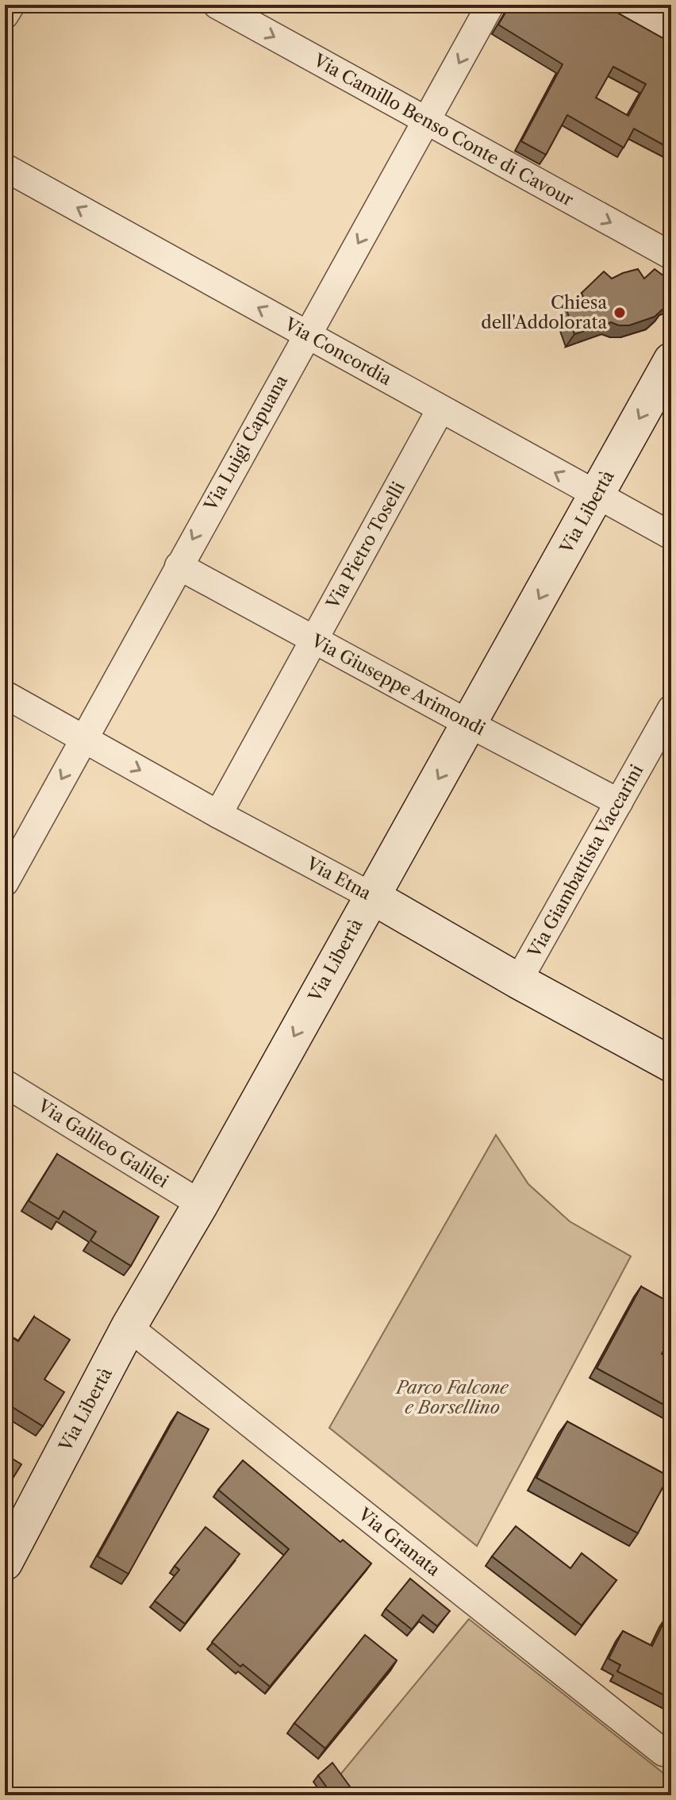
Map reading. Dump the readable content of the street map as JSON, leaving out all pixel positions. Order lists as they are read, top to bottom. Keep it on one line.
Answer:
{"streets":{"street":["Via Camillo Benso Conte di Cavour","Via Concordia","Via Luigi Capuana","Via Libertà","Via Pietro Toselli","Via Giuseppe Arimondi","Via Giambattista Vaccarini","Via Etna","Via Galileo Galilei","Via Granata"]},"crossings":[["Via Camillo Benso Conte di Cavour","Via Luigi Capuana"],["Via Concordia","Via Luigi Capuana"],["Via Concordia","Via Libertà"],["Via Concordia","Via Pietro Toselli"],["Via Luigi Capuana","Via Giuseppe Arimondi"],["Via Luigi Capuana","Via Etna"],["Via Libertà","Via Giuseppe Arimondi"],["Via Libertà","Via Etna"],["Via Libertà","Via Galileo Galilei"],["Via Libertà","Via Granata"],["Via Pietro Toselli","Via Giuseppe Arimondi"],["Via Pietro Toselli","Via Etna"],["Via Giuseppe Arimondi","Via Giambattista Vaccarini"],["Via Giambattista Vaccarini","Via Etna"]],"one_way":["Via Camillo Benso Conte di Cavour","Via Concordia","Via Luigi Capuana","Via Libertà"],"parks":["Parco Falcone e Borsellino"],"places":["Chiesa dell'Addolorata"]}
